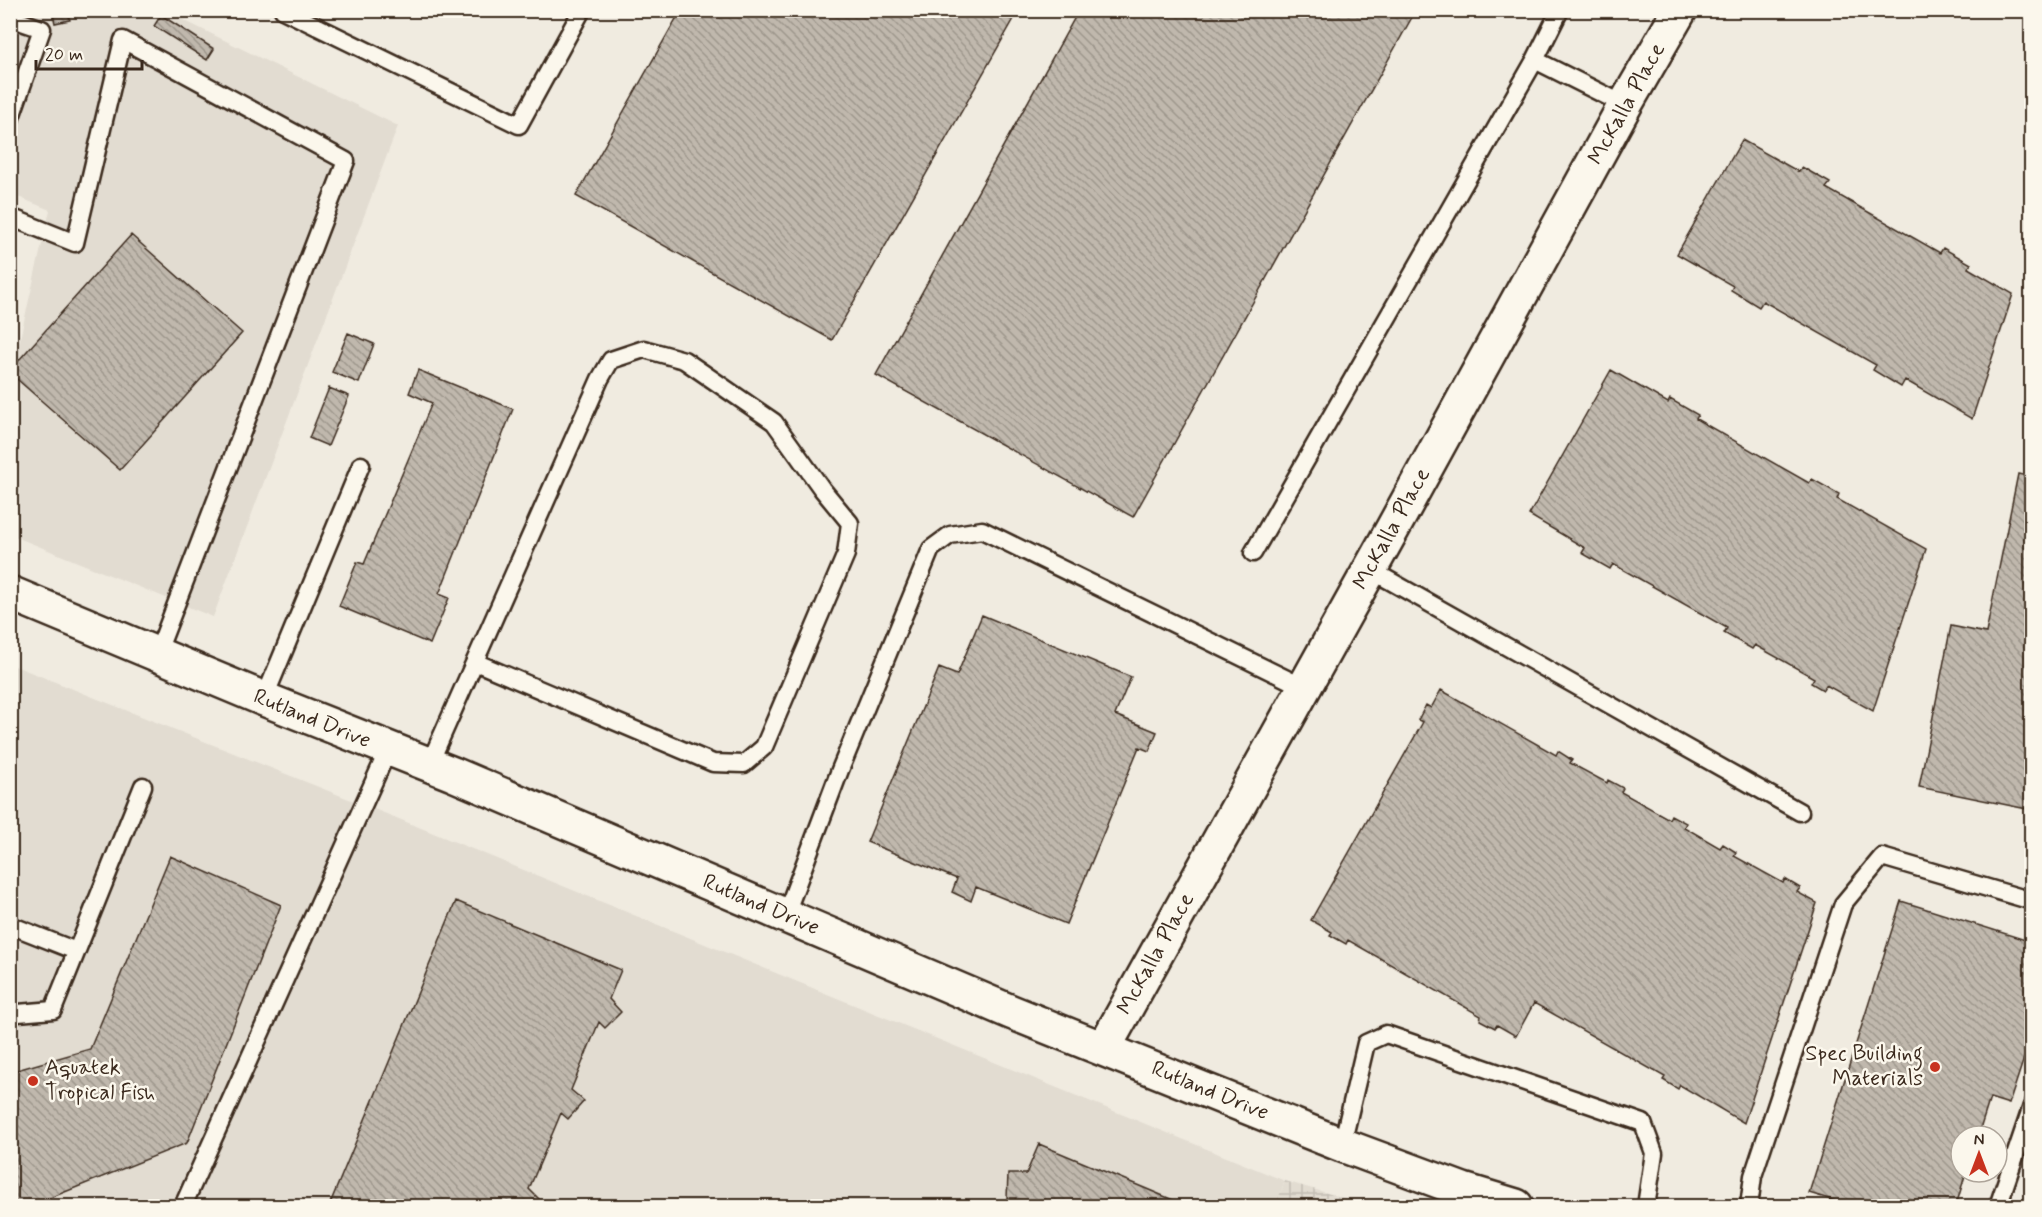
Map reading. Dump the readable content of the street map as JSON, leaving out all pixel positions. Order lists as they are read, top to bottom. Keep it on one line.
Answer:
{"streets":{"street":["McKalla Place","Rutland Drive"]},"crossings":[["McKalla Place","Rutland Drive"]],"places":["Spec Building Materials","Aquatek Tropical Fish"],"scale_bar":"20 m","north":"top"}
